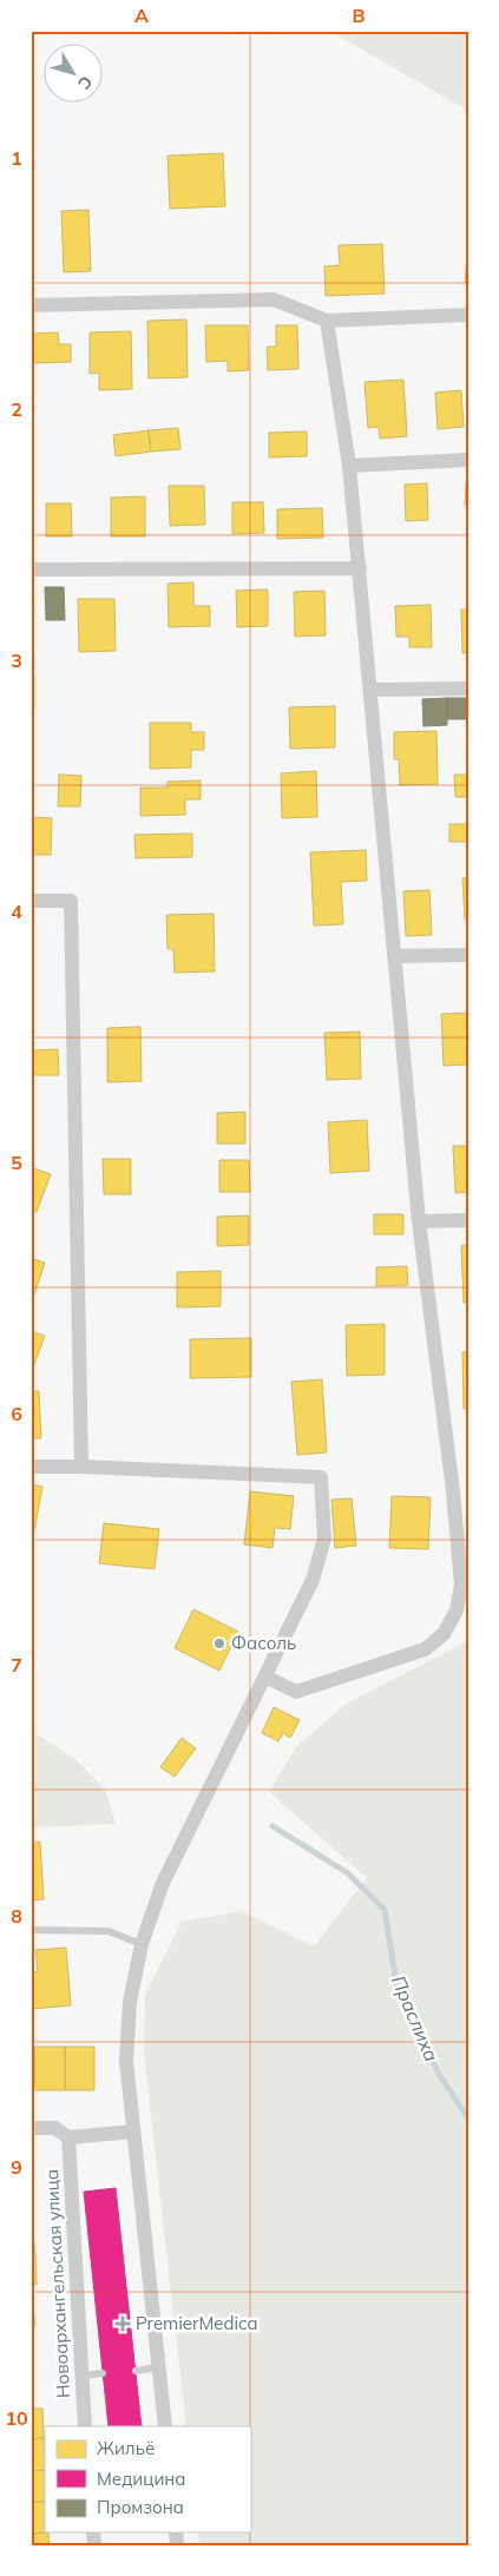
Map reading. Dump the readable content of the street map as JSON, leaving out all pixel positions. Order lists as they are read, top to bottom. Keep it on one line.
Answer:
{"streets":{"street":["Новоархангельская улица"]},"water":["Праслиха"],"places":{"other":["Фасоль"],"health":["PremierMedica"]},"legend":["Жильё","Медицина","Промзона"],"north":"bottom right","grid":{"columns":["A","B"],"rows":["1","2","3","4","5","6","7","8","9","10"]}}
